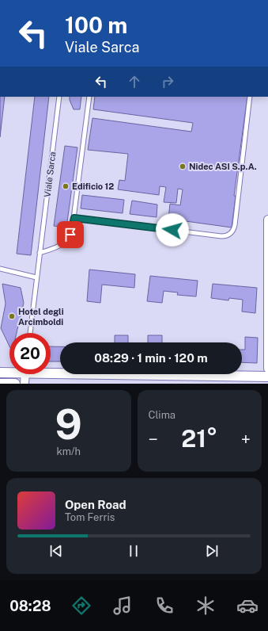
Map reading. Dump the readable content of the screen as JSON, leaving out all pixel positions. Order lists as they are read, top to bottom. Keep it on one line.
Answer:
{"streets":{"lane":["Viale Sarca"]},"places":["Nidec ASI S.p.A.","Edificio 12","Hotel degli Arcimboldi"],"page":{"turn":["100 m","Viale Sarca"],"limit":"20","trip":"08:29 · 1 min · 120 m","tile":[["9","km/h"],"Clima"],"heat":["−","21°","+"],"song":["Open Road","Tom Ferris"],"tabs":"08:28"}}
